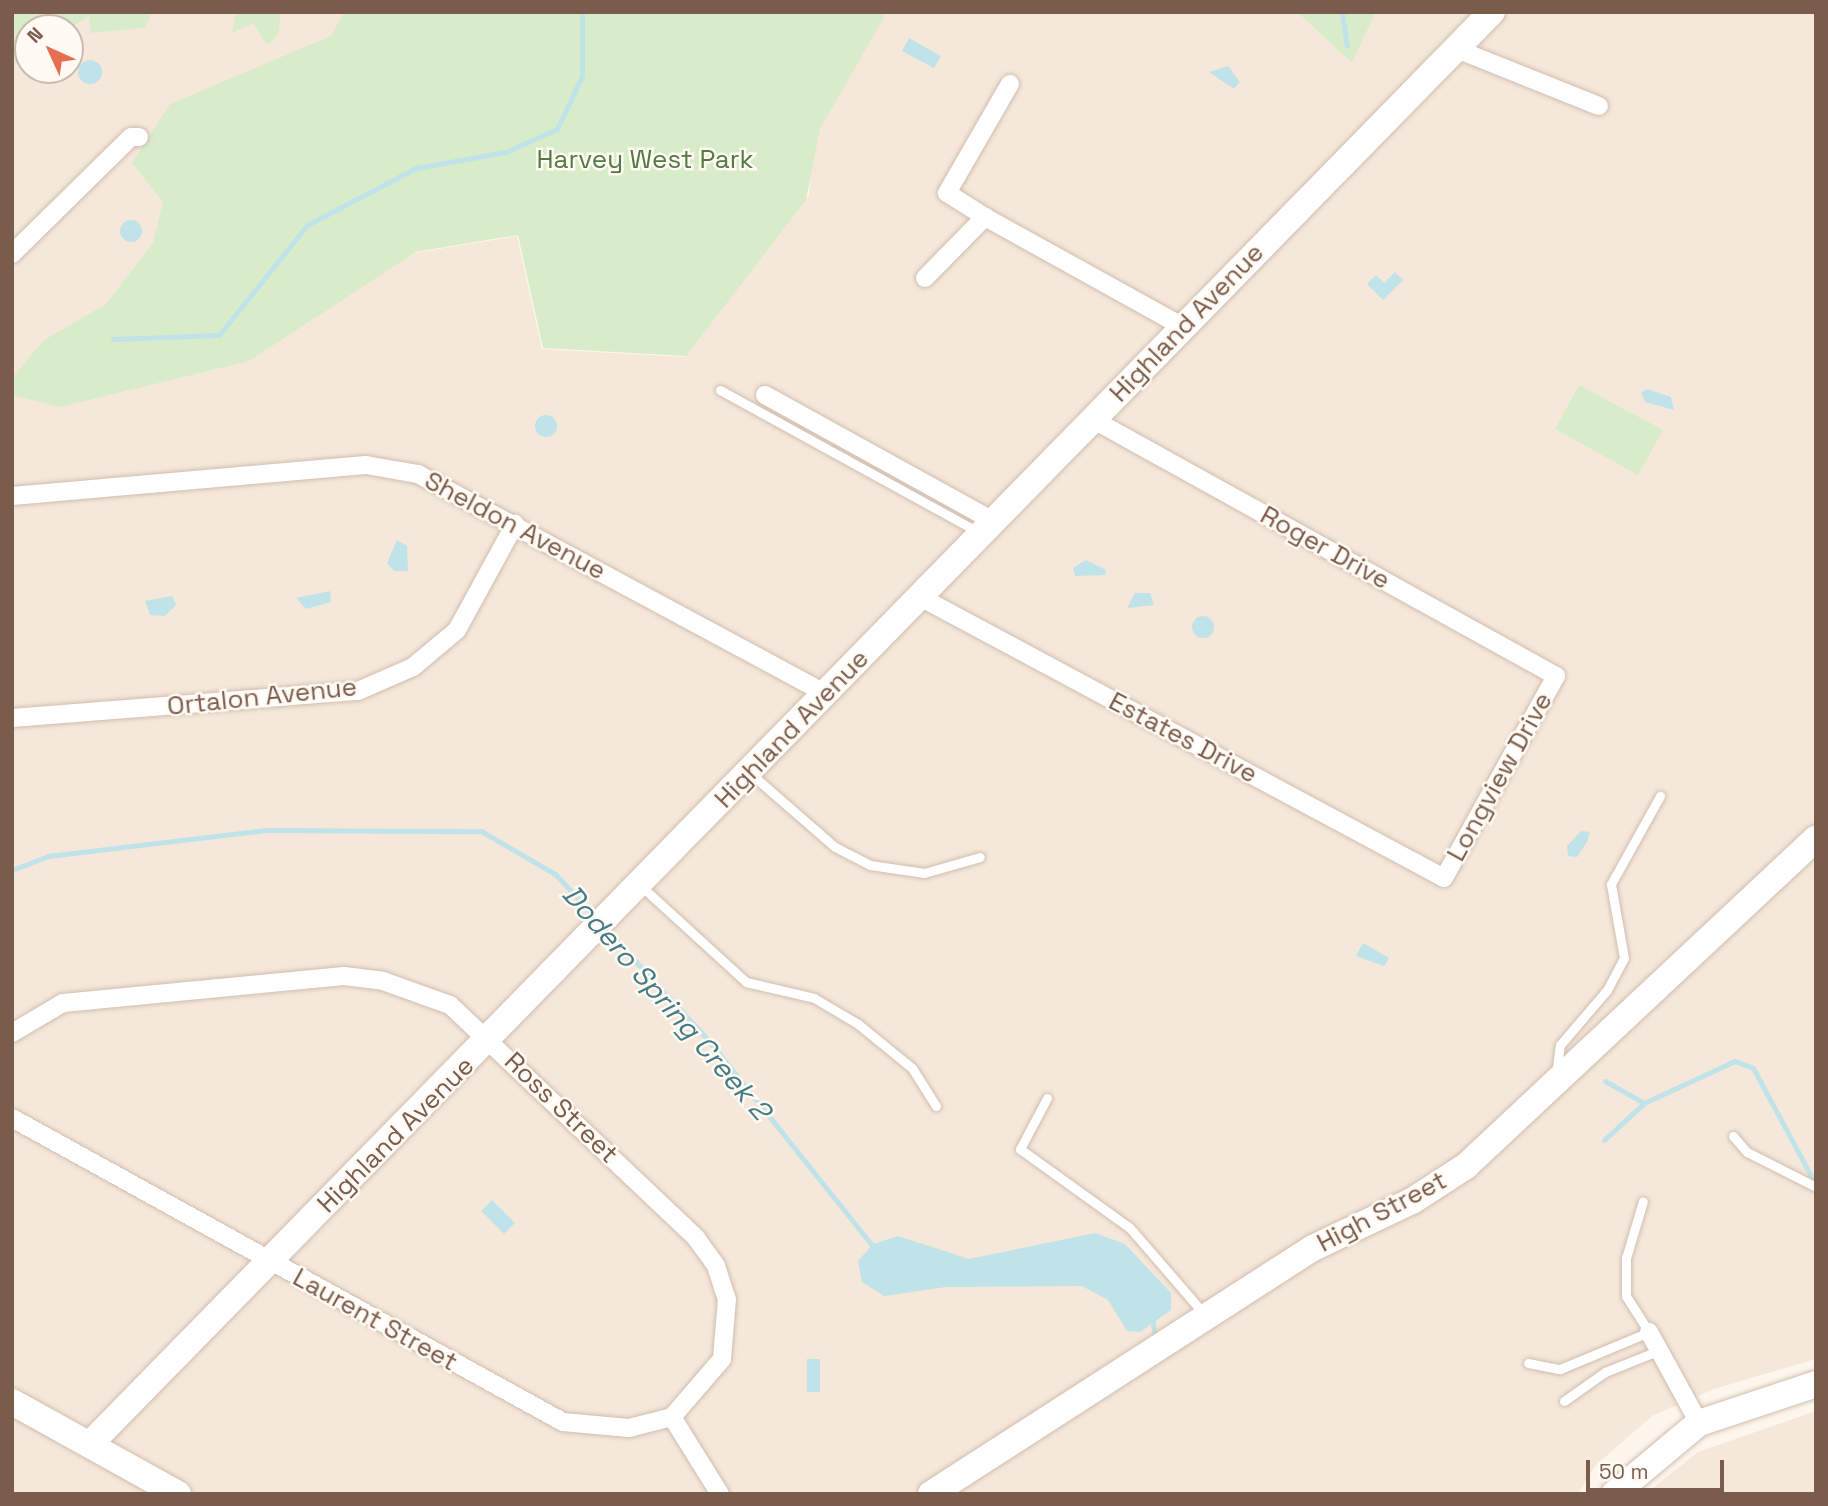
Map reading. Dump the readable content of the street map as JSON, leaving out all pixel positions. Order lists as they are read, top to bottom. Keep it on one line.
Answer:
{"streets":{"street":["Highland Avenue","Sheldon Avenue","Roger Drive","Ortalon Avenue","Estates Drive","Longview Drive","Ross Street","High Street","Laurent Street"]},"crossings":[["Highland Avenue","Sheldon Avenue"],["Highland Avenue","Roger Drive"],["Highland Avenue","Estates Drive"],["Highland Avenue","Ross Street"],["Highland Avenue","Laurent Street"],["Sheldon Avenue","Ortalon Avenue"],["Roger Drive","Longview Drive"],["Estates Drive","Longview Drive"],["Ross Street","Laurent Street"]],"water":["Dodero Spring Creek 2"],"parks":["Harvey West Park"],"scale_bar":"50 m","north":"top left"}
